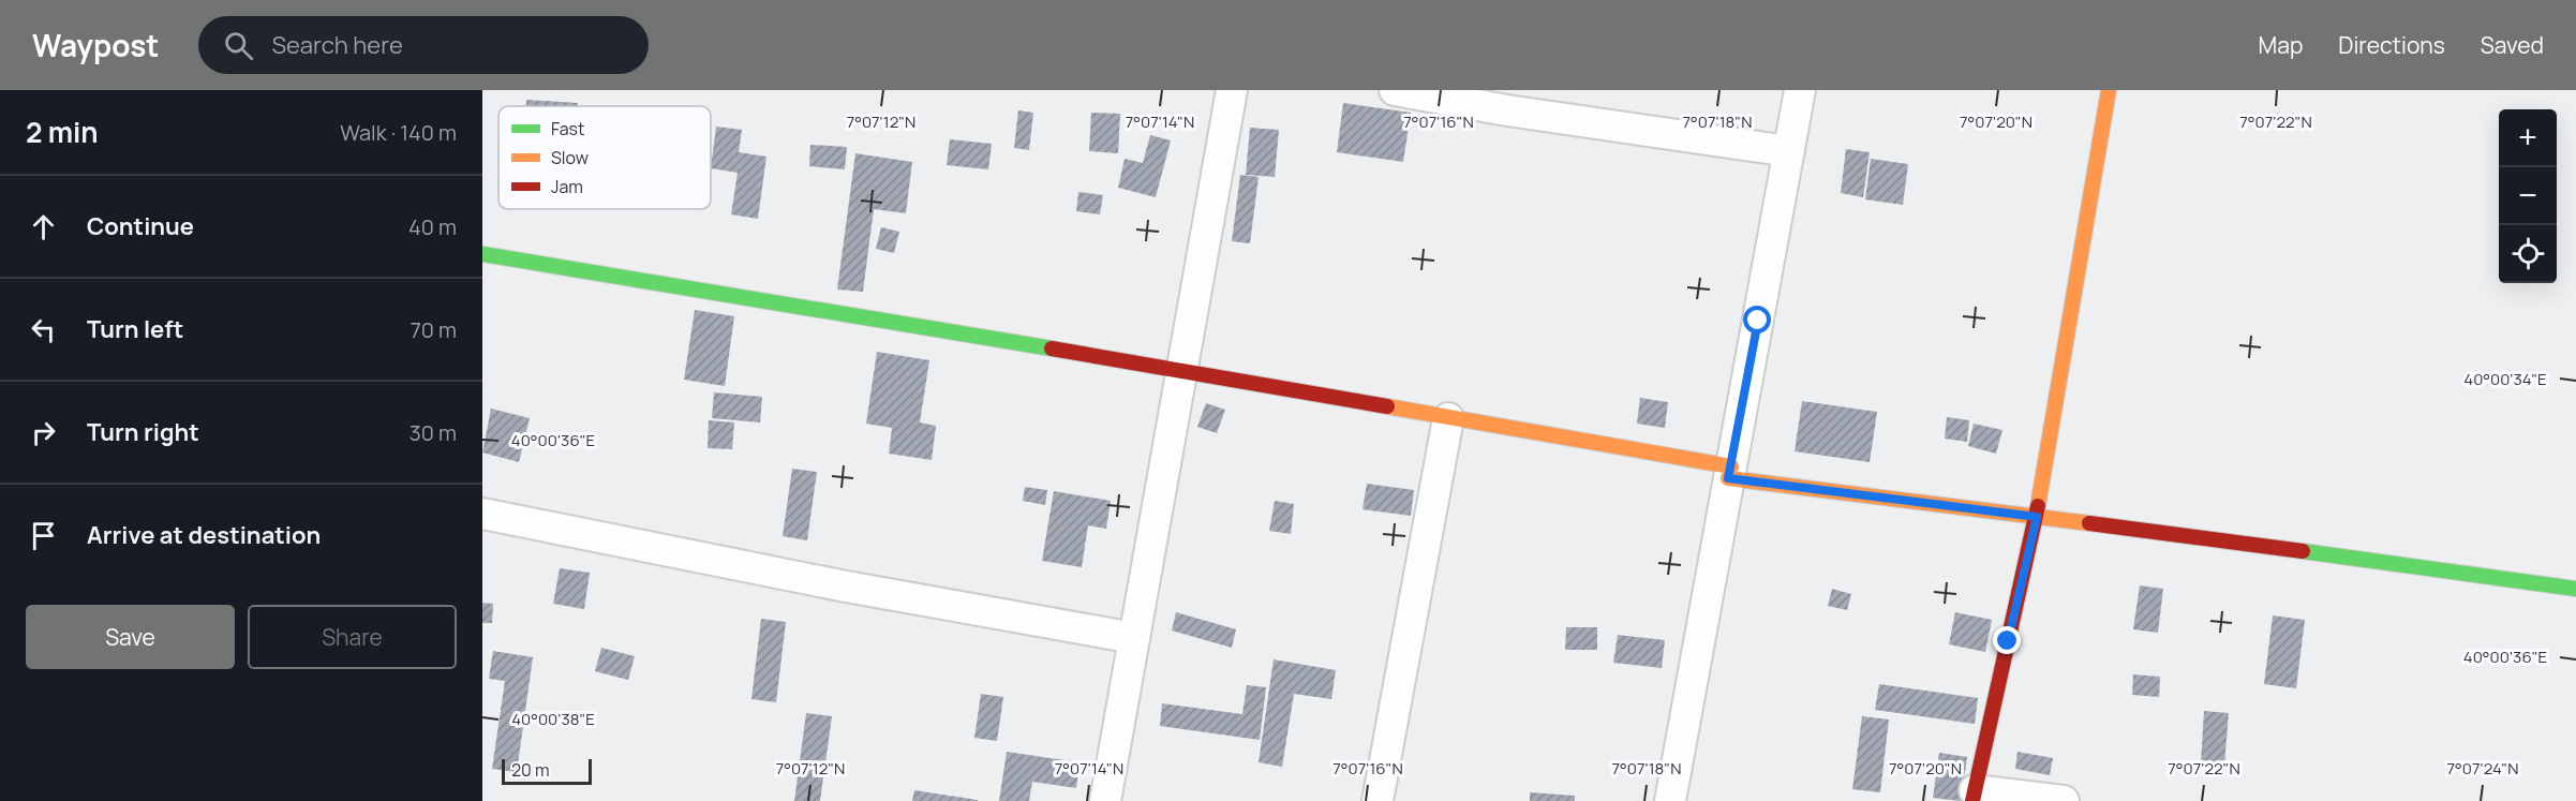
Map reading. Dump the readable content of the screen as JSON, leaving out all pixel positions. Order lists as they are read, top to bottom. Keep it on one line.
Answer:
{"legend":["Fast","Slow","Jam"],"scale_bar":"20 m","page":{"header":"Waypost","search":"Search here","nav":["Map","Directions","Saved"],"heading":["2 min","Walk · 140 m"],"map_buttons":["+","−"],"list":[["Continue","40 m"],["Turn left","70 m"],["Turn right","30 m"],"Arrive at destination"],"buttons":["Save","Share"],"scale":"20 m"},"coordinates":["7°07'12\"N","7°07'14\"N","7°07'16\"N","7°07'18\"N","7°07'20\"N","7°07'22\"N","40°00'34\"E","40°00'36\"E","40°00'38\"E","7°07'24\"N"]}
